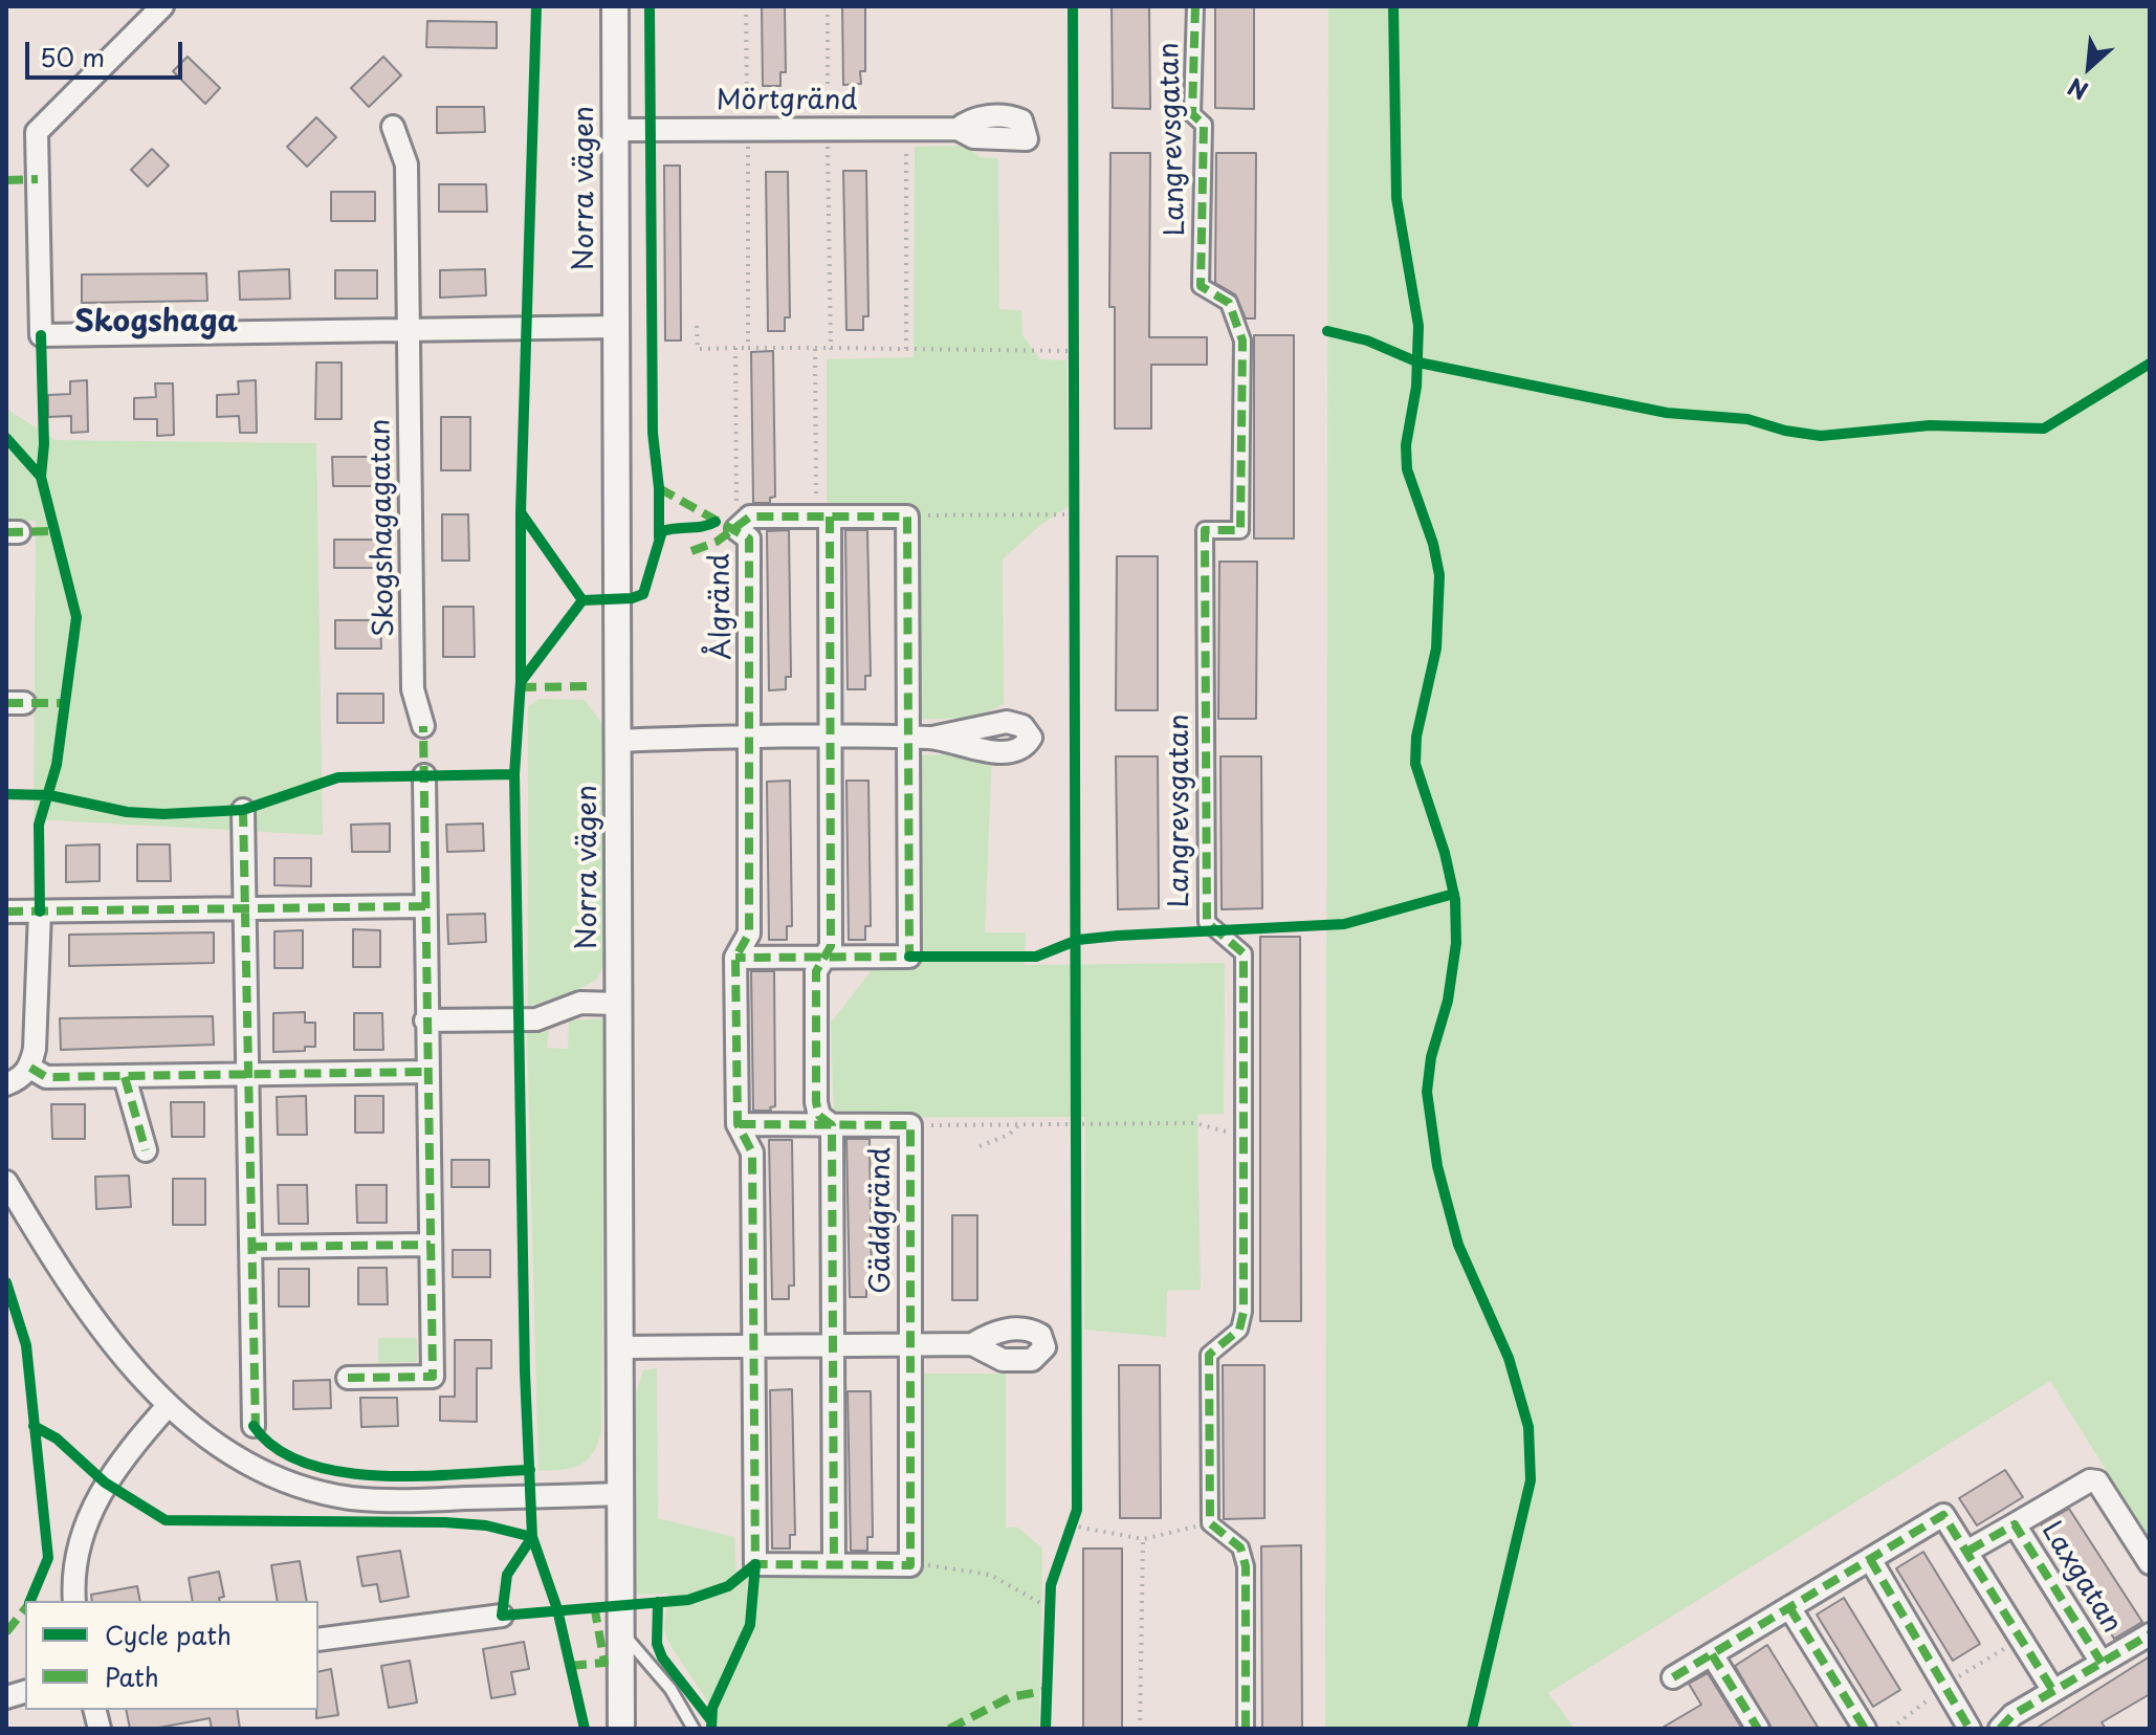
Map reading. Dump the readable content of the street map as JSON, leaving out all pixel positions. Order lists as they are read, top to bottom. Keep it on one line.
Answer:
{"streets":{"street":["Mörtgränd","Langrevsgatan","Norra vägen","Skogshagagatan","Ålgränd","Gäddgränd","Laxgatan"]},"crossings":[["Mörtgränd","Norra vägen"]],"districts":["Skogshaga"],"legend":["Cycle path","Path"],"scale_bar":"50 m","north":"bottom left"}
